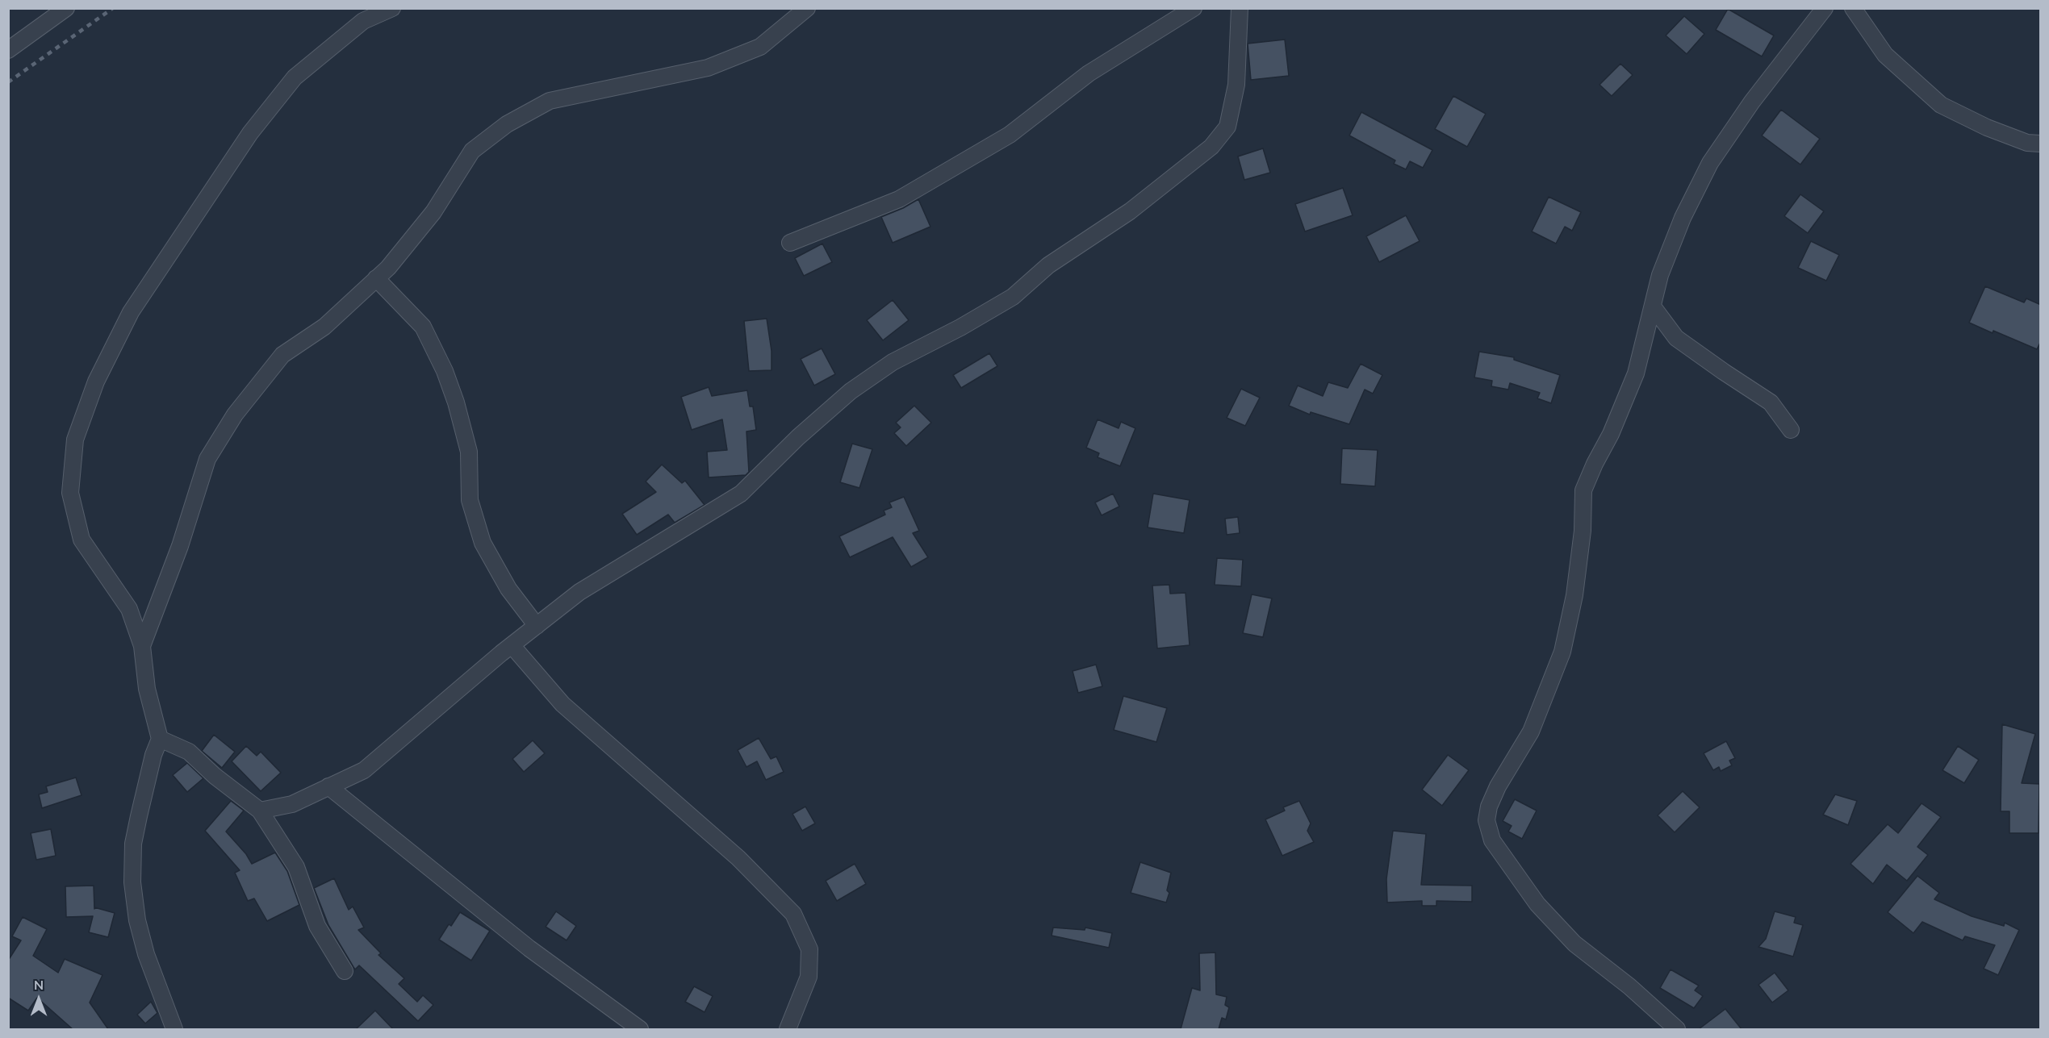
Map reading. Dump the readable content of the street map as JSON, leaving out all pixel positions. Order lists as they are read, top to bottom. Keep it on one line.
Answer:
{"north":"top"}
